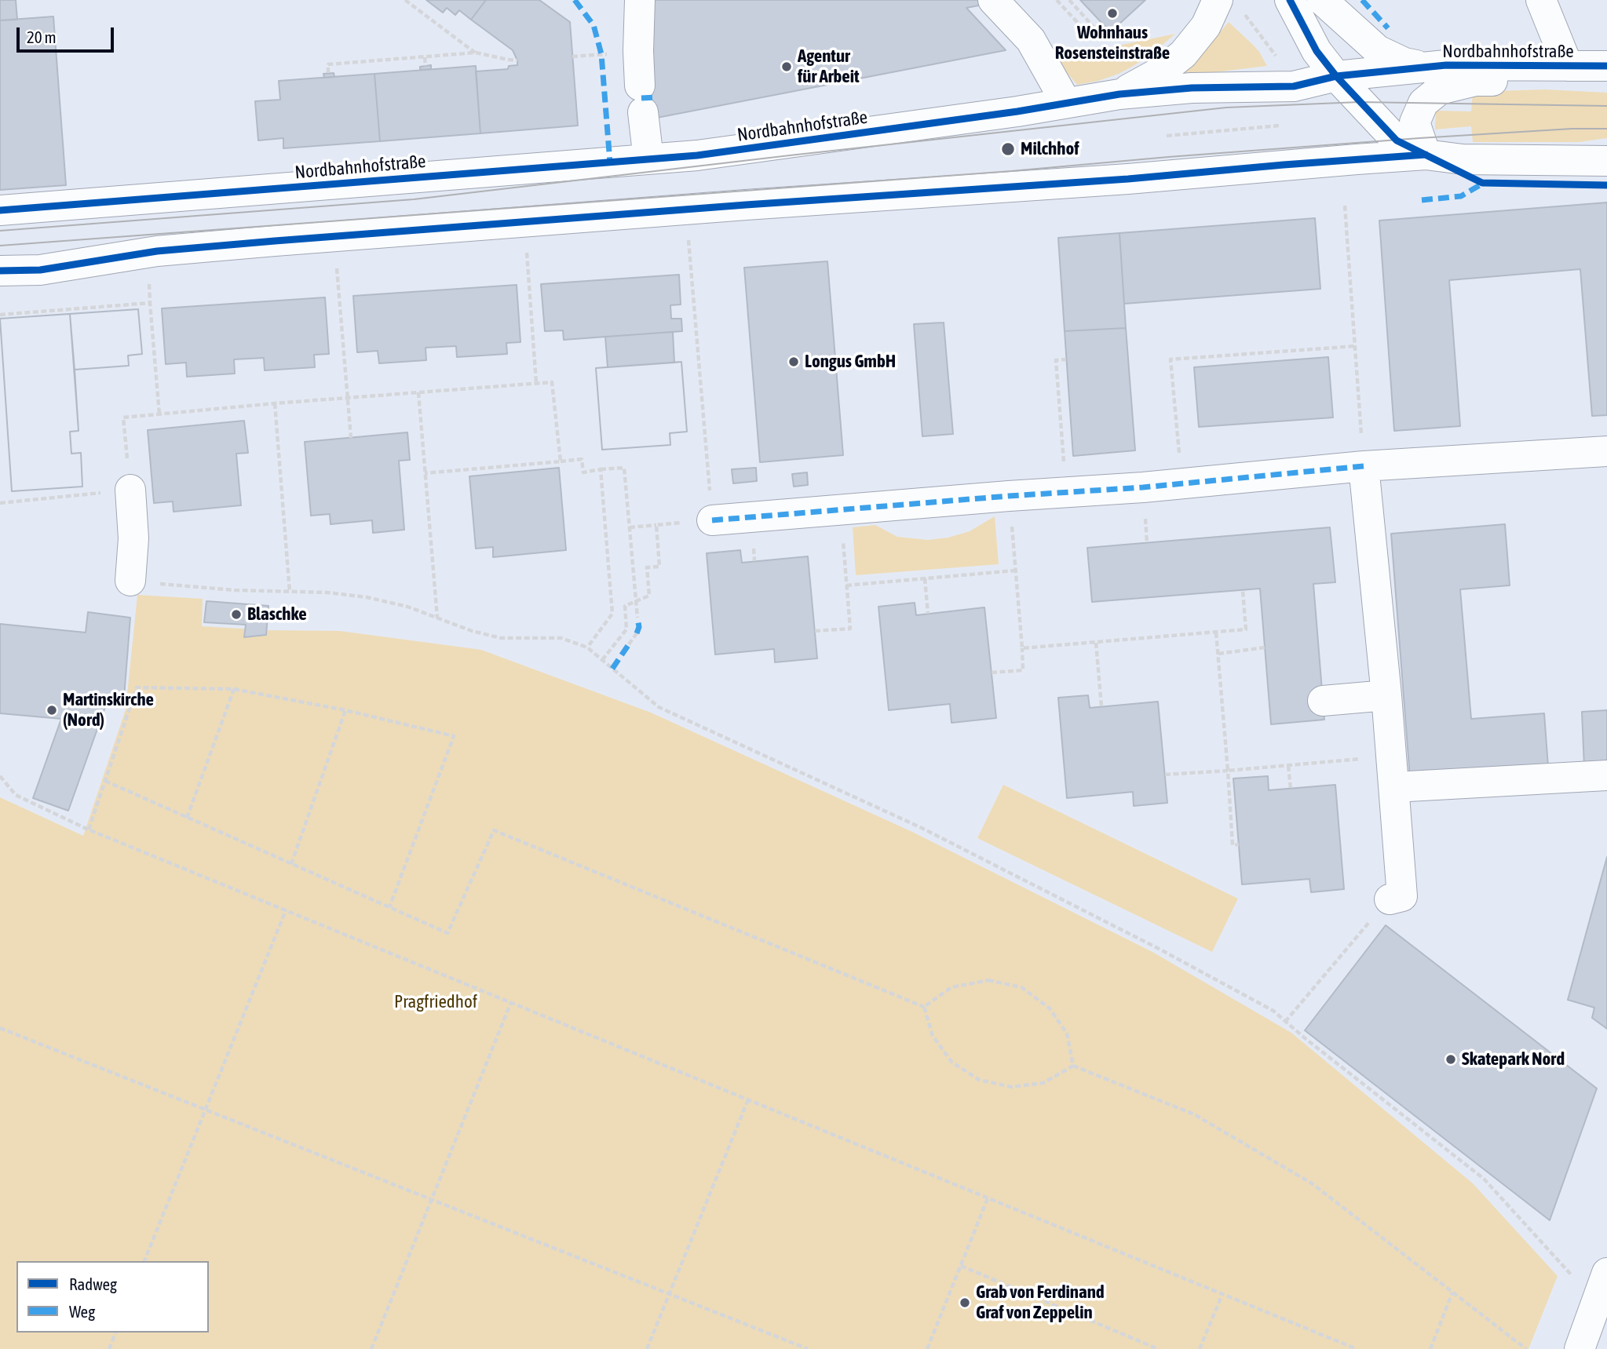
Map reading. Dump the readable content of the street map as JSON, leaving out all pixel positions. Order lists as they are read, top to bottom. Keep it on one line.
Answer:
{"streets":{"street":["Nordbahnhofstraße"]},"parks":["Pragfriedhof"],"places":["Wohnhaus Rosensteinstraße","Agentur für Arbeit","Milchhof","Longus GmbH","Blaschke","Martinskirche (Nord)","Skatepark Nord","Grab von Ferdinand Graf von Zeppelin"],"legend":["Radweg","Weg"],"scale_bar":"20 m"}
